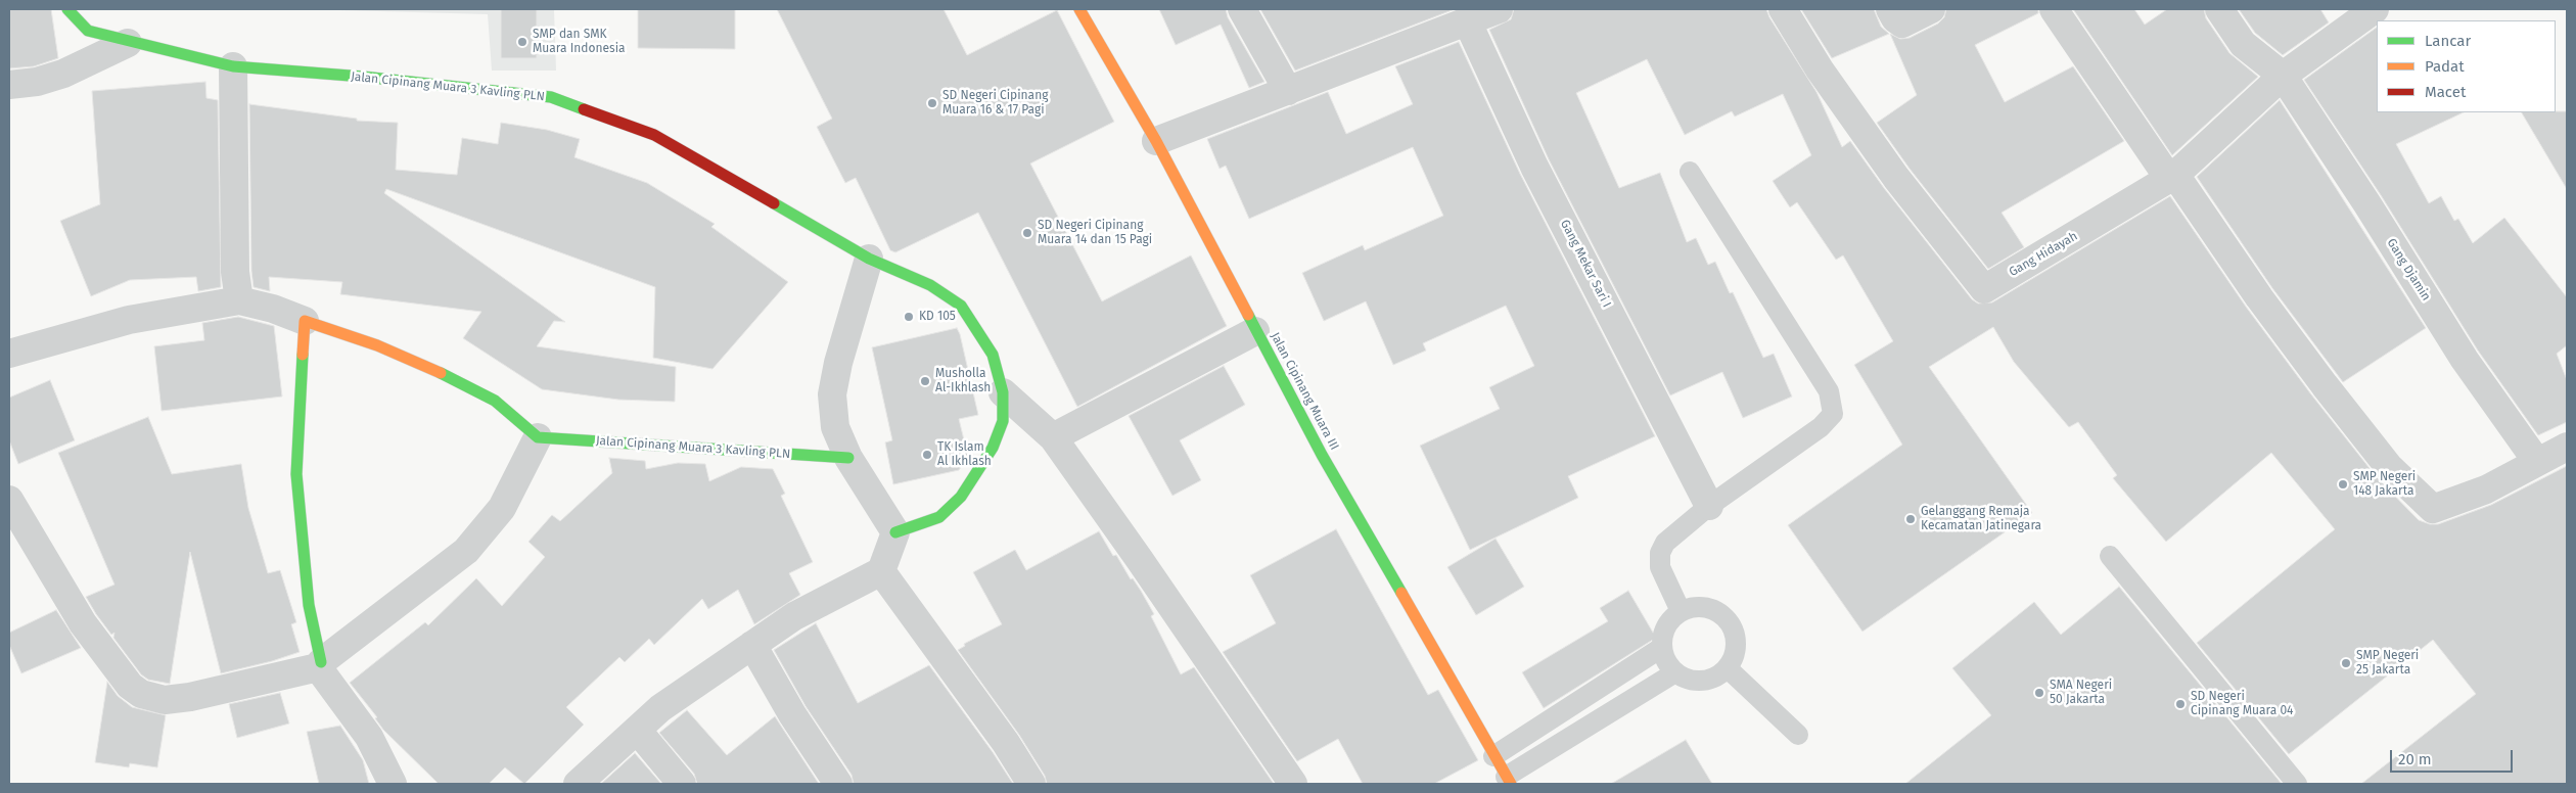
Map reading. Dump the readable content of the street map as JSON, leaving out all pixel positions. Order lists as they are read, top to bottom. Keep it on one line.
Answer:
{"streets":{"street":["Jalan Cipinang Muara 3 Kavling PLN","Gang Hidayah","Gang Mekar Sari I","Gang Djamin","Jalan Cipinang Muara III"]},"crossings":[["Gang Hidayah","Gang Djamin"]],"places":["SMP dan SMK Muara Indonesia","SD Negeri Cipinang Muara 16 & 17 Pagi","SD Negeri Cipinang Muara 14 dan 15 Pagi","KD 105","Musholla Al-Ikhlash","TK Islam Al Ikhlash","SMP Negeri 148 Jakarta","Gelanggang Remaja Kecamatan Jatinegara","SMP Negeri 25 Jakarta","SMA Negeri 50 Jakarta","SD Negeri Cipinang Muara 04"],"legend":["Lancar","Padat","Macet"],"scale_bar":"20 m"}
